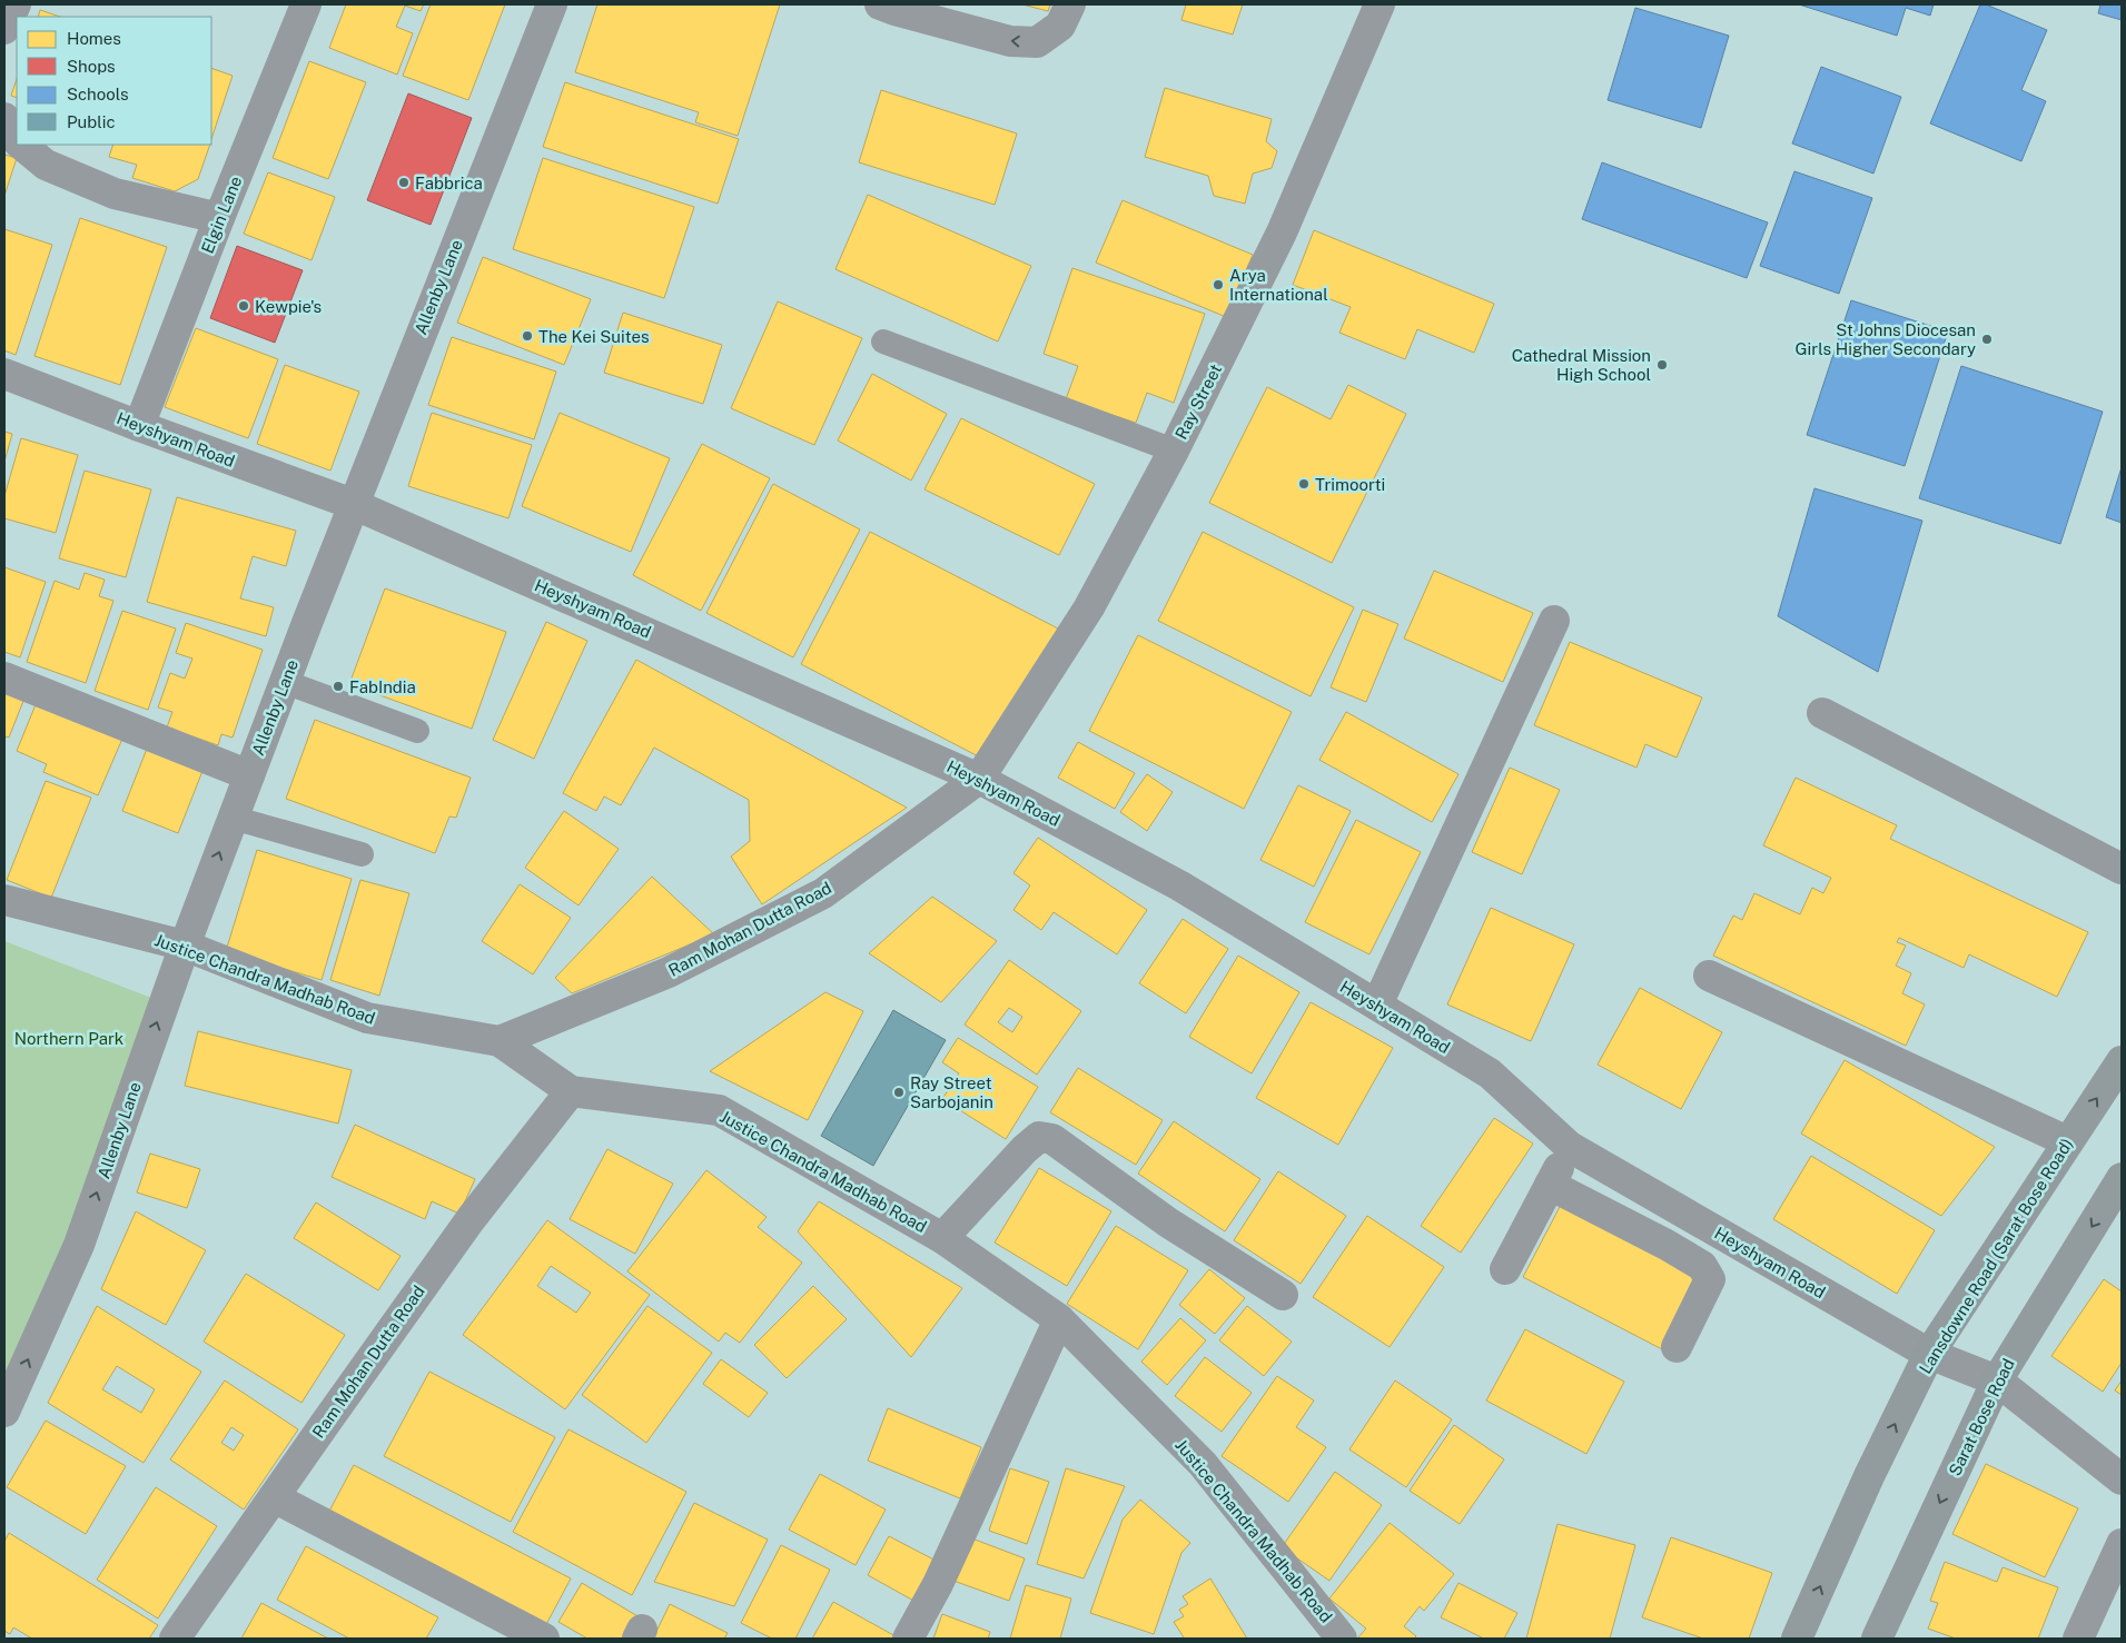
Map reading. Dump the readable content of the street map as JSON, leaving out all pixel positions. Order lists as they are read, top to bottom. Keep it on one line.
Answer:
{"streets":{"main road":["Lansdowne Road (Sarat Bose Road)","Sarat Bose Road"],"street":["Elgin Lane","Allenby Lane","Ray Street","Heyshyam Road","Ram Mohan Dutta Road","Justice Chandra Madhab Road"]},"crossings":[["Elgin Lane","Heyshyam Road"],["Allenby Lane","Heyshyam Road"],["Allenby Lane","Justice Chandra Madhab Road"],["Ray Street","Heyshyam Road"],["Ray Street","Ram Mohan Dutta Road"],["Heyshyam Road","Ram Mohan Dutta Road"],["Heyshyam Road","Lansdowne Road (Sarat Bose Road)"],["Heyshyam Road","Sarat Bose Road"],["Ram Mohan Dutta Road","Justice Chandra Madhab Road"]],"one_way":["Allenby Lane","Lansdowne Road (Sarat Bose Road)","Sarat Bose Road"],"parks":["Northern Park"],"places":["Fabbrica","Arya International","Kewpie's","The Kei Suites","St Johns Diocesan Girls Higher Secondary","Cathedral Mission High School","Trimoorti","FabIndia","Ray Street Sarbojanin"],"legend":["Homes","Shops","Schools","Public"]}
